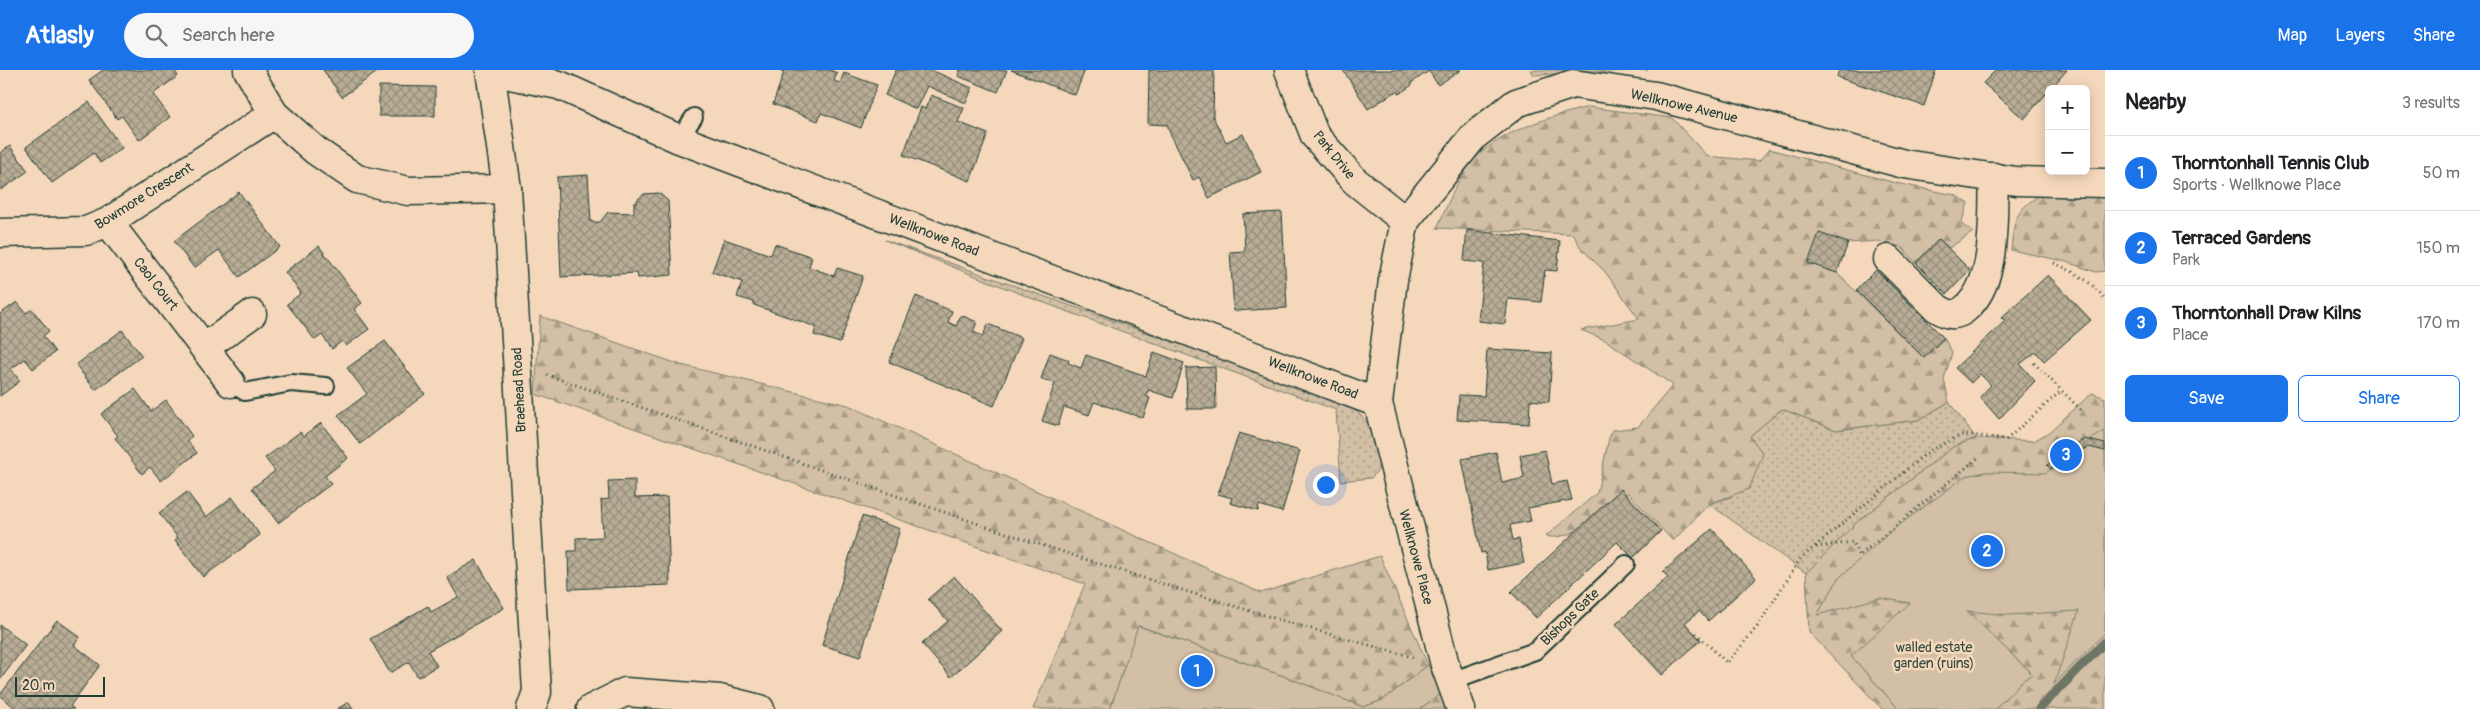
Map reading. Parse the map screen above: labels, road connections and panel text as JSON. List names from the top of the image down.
{
  "streets": {
    "street": [
      "Wellknowe Avenue",
      "Park Drive",
      "Bowmore Crescent",
      "Wellknowe Road",
      "Caol Court",
      "Braehead Road",
      "Wellknowe Place"
    ],
    "lane": ["Bishops Gate"]
  },
  "crossings": [
    ["Wellknowe Avenue", "Park Drive"],
    ["Wellknowe Avenue", "Wellknowe Road"],
    ["Wellknowe Avenue", "Wellknowe Place"],
    ["Bowmore Crescent", "Caol Court"],
    ["Wellknowe Road", "Braehead Road"],
    ["Wellknowe Road", "Wellknowe Place"],
    ["Wellknowe Place", "Bishops Gate"]
  ],
  "parks": ["walled estate garden (ruins)"],
  "scale_bar": "20 m",
  "page": {
    "header": "Atlasly",
    "search": "Search here",
    "nav": ["Map", "Layers", "Share"],
    "heading": ["Nearby", "3 results"],
    "map_buttons": ["+", "−"],
    "list": [
      {
        "mark": "1",
        "name": "Thorntonhall Tennis Club",
        "note": "Sports · Wellknowe Place",
        "value": "50 m"
      },
      {
        "mark": "2",
        "name": "Terraced Gardens",
        "note": "Park",
        "value": "150 m"
      },
      {
        "mark": "3",
        "name": "Thorntonhall Draw Kilns",
        "note": "Place",
        "value": "170 m"
      }
    ],
    "buttons": ["Save", "Share"],
    "pins": ["3", "2", "1"],
    "scale": "20 m"
  }
}
